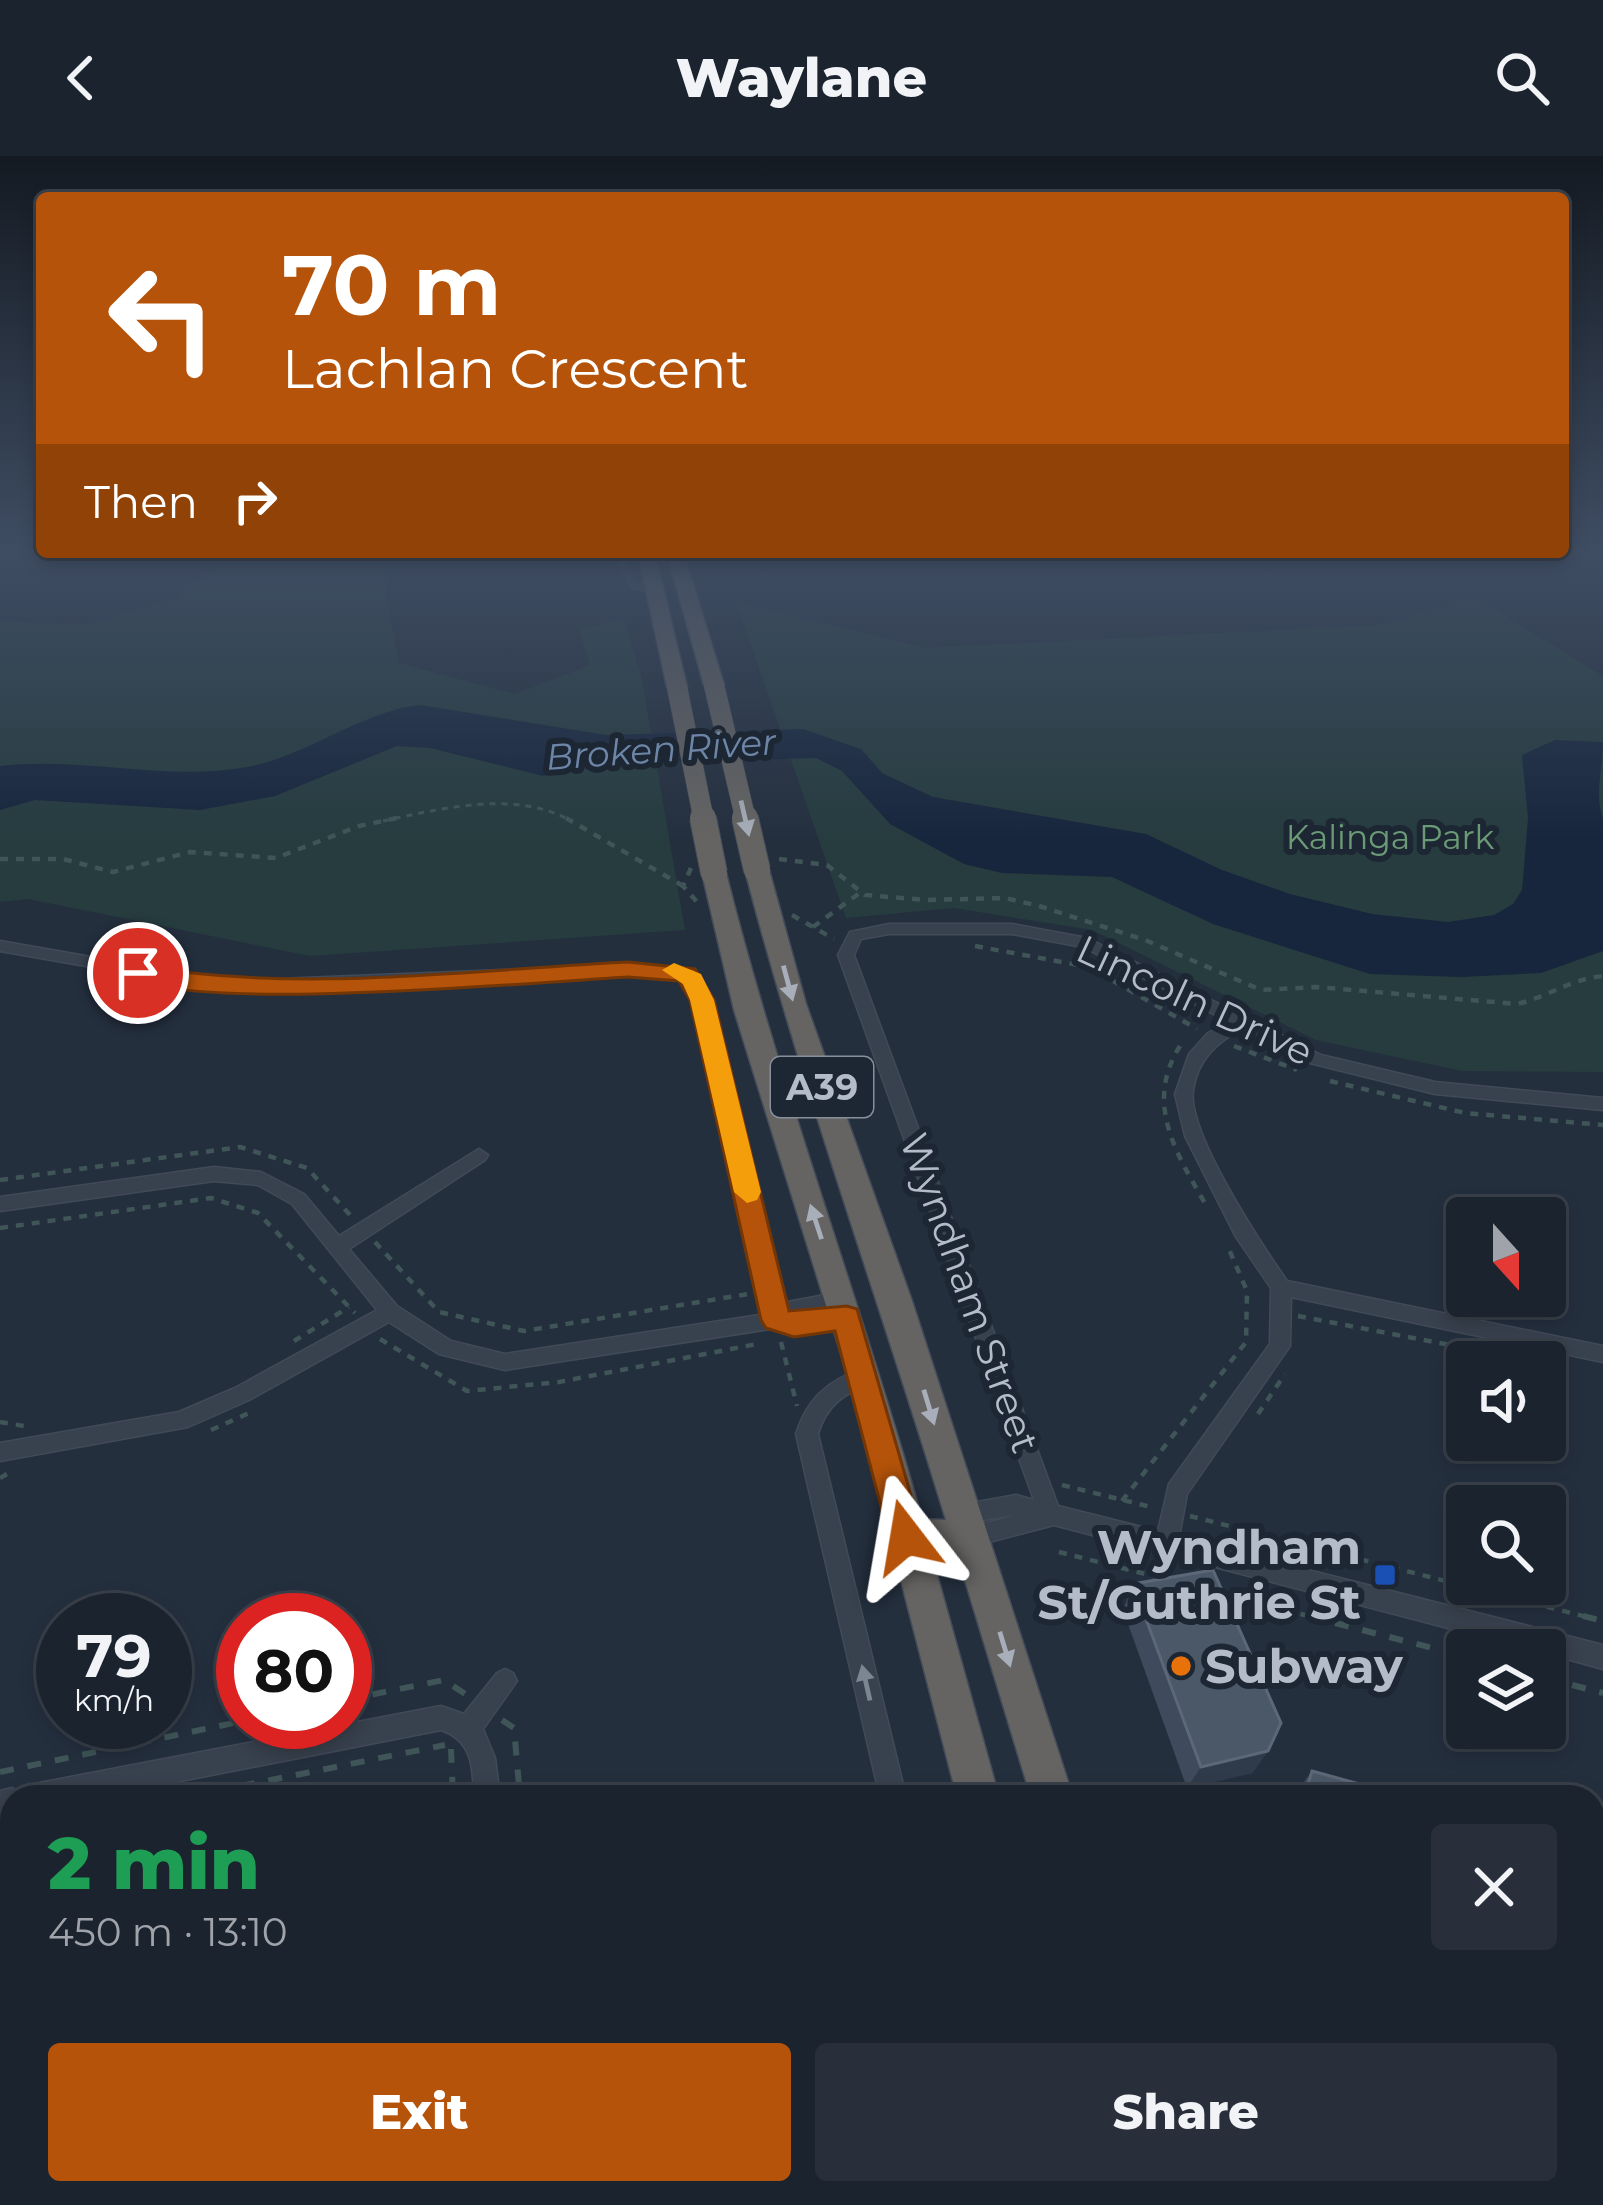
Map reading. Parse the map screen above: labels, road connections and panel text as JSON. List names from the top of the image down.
{
  "streets": {
    "highway": ["A39", "Wyndham Street"],
    "street": ["Lincoln Drive"]
  },
  "crossings": [
    ["Lincoln Drive", "Wyndham Street"]
  ],
  "water": ["Broken River"],
  "parks": ["Kalinga Park"],
  "places": {
    "transit": ["Wyndham St/Guthrie St"],
    "other": ["Subway"]
  },
  "north": "bottom",
  "page": {
    "header": "Waylane",
    "turn": ["70 m", "Lachlan Crescent"],
    "then": "Then",
    "speed": "79 km/h",
    "limit": "80",
    "heading": ["2 min", "450 m · 13:10"],
    "buttons": ["Exit", "Share"]
  }
}
